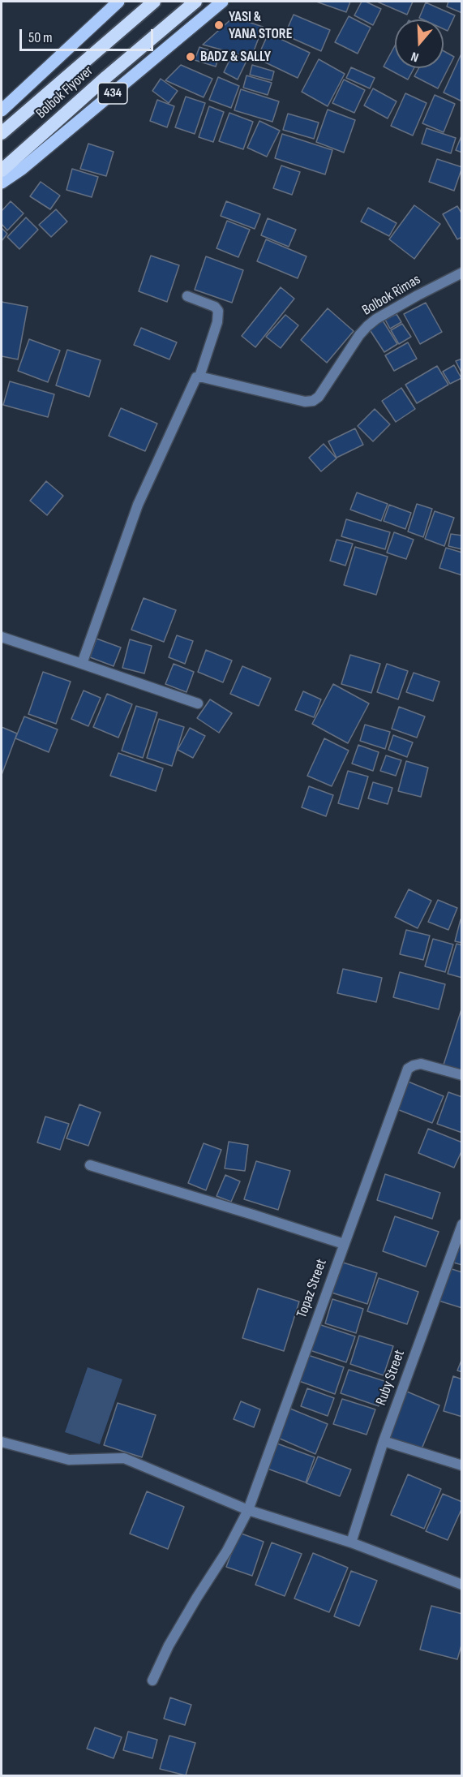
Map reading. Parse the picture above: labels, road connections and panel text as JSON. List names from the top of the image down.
{
  "streets": {
    "highway": ["Bolbok Flyover", "434"],
    "street": ["Bolbok Rimas", "Topaz Street", "Ruby Street"]
  },
  "places": ["YASI & YANA STORE", "BADZ & SALLY"],
  "scale_bar": "50 m",
  "north": "bottom"
}
